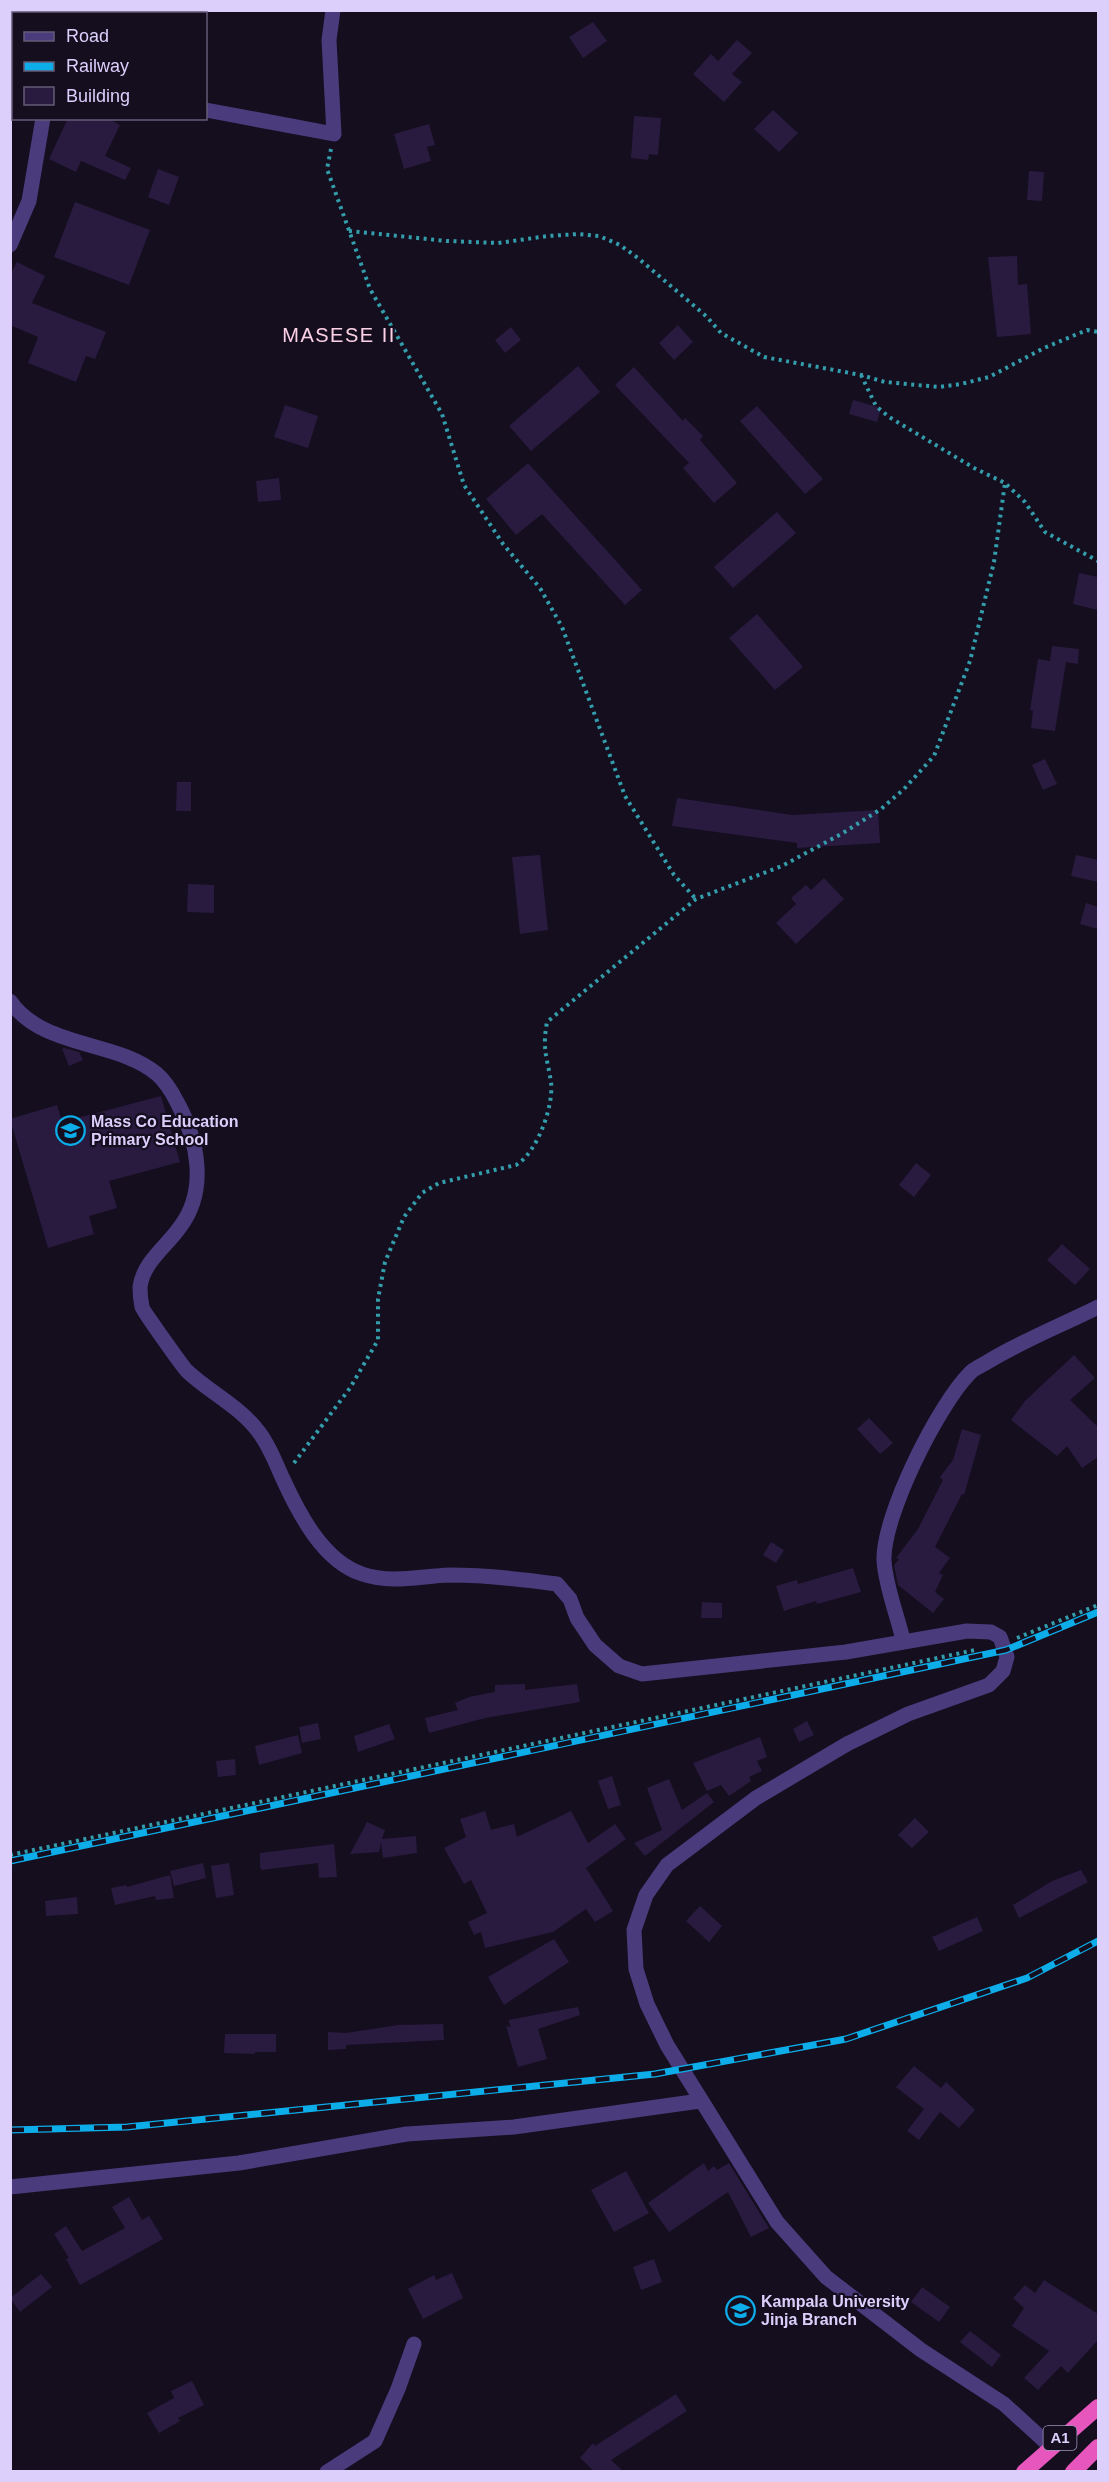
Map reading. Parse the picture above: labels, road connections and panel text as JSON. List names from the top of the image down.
{
  "streets": {
    "highway": ["A1"]
  },
  "districts": ["MASESE II"],
  "places": {
    "school or university": ["Mass Co Education Primary School", "Kampala University Jinja Branch"]
  },
  "legend": ["Road", "Railway", "Building"]
}
